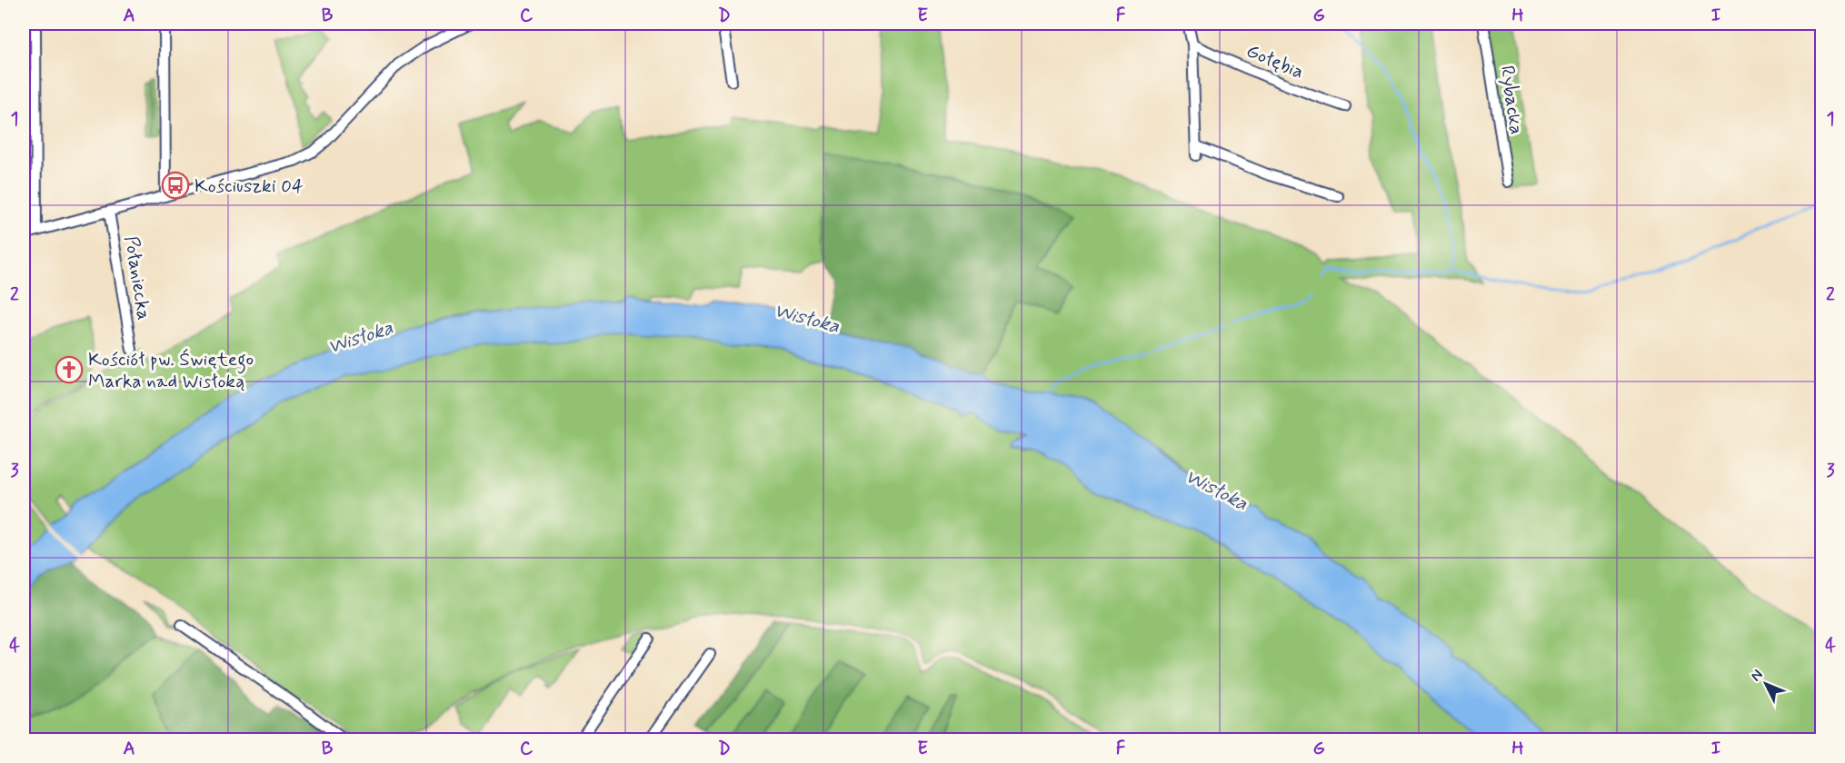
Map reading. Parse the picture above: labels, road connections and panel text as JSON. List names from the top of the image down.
{
  "streets": {
    "street": ["Gołębia", "Rybacka", "Połaniecka"]
  },
  "water": ["Wisłoka"],
  "places": {
    "bus stop": ["Kościuszki 04"],
    "church": ["Kościół pw. Świętego Marka nad Wisłoką"]
  },
  "north": "top left",
  "grid": {
    "columns": [
      "A",
      "B",
      "C",
      "D",
      "E",
      "F",
      "G",
      "H",
      "I"
    ],
    "rows": [
      "1",
      "2",
      "3",
      "4"
    ]
  }
}
